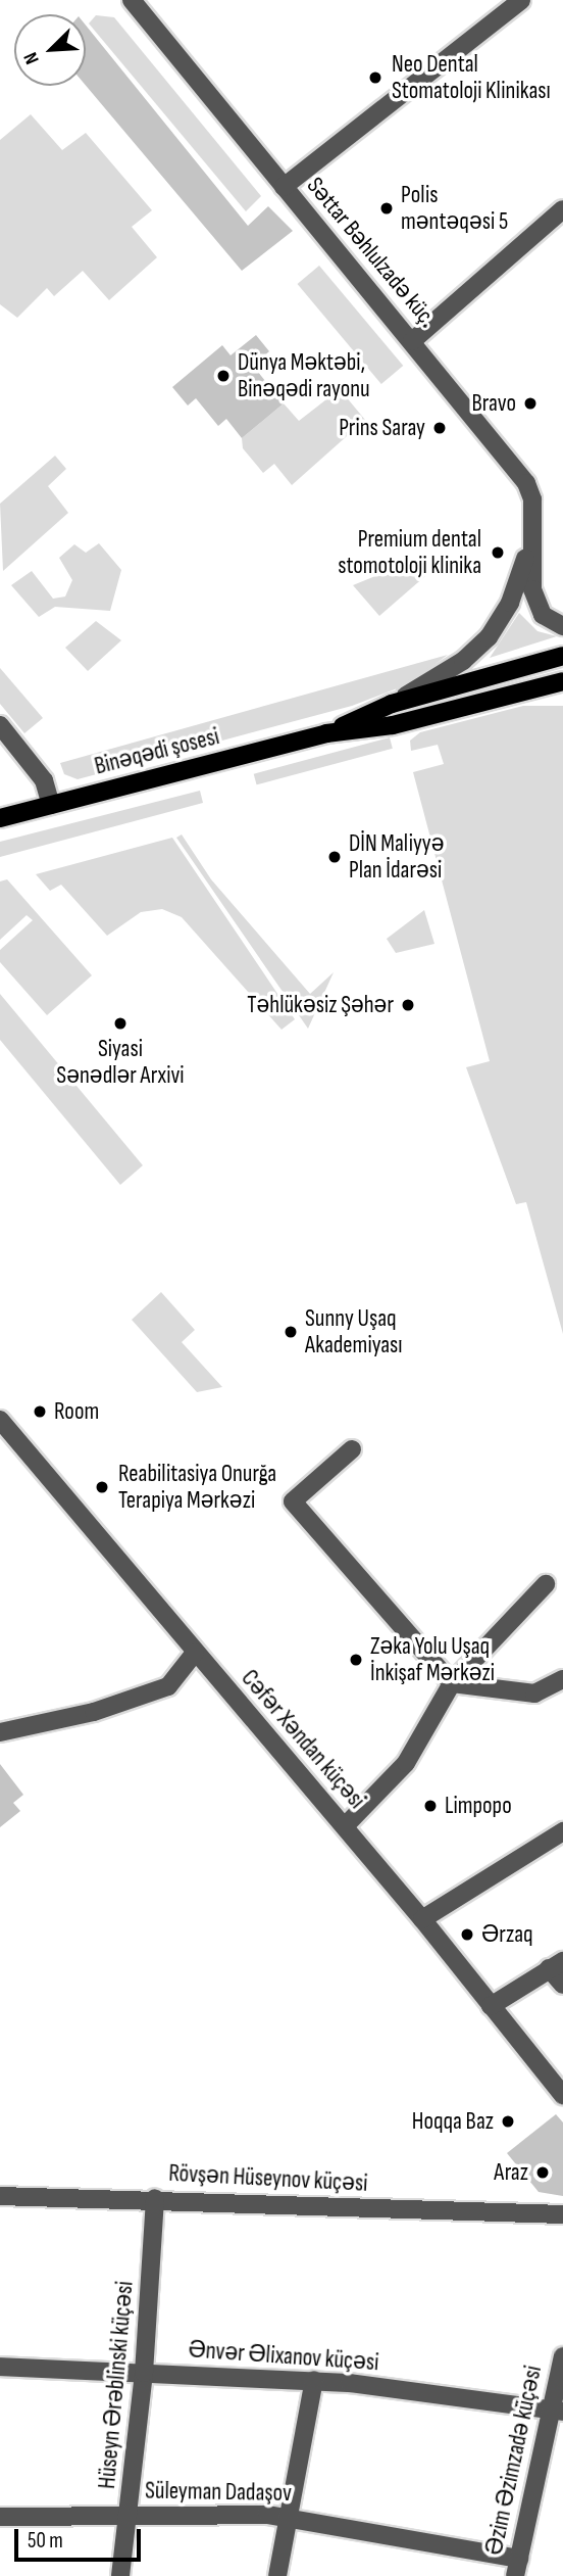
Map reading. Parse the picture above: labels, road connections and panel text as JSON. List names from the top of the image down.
{
  "streets": {
    "main road": ["Binəqədi şosesi"],
    "street": [
      "Səttar Bəhlulzadə küç.",
      "Cəfər Xəndan küçəsi",
      "Rövşən Hüseynov küçəsi",
      "Ənvər Əlixanov küçəsi",
      "Hüseyn Ərəblinski küçəsi",
      "Əzim Əzimzadə küçəsi",
      "Süleyman Dadaşov"
    ]
  },
  "crossings": [
    ["Rövşən Hüseynov küçəsi", "Hüseyn Ərəblinski küçəsi"],
    ["Ənvər Əlixanov küçəsi", "Hüseyn Ərəblinski küçəsi"],
    ["Ənvər Əlixanov küçəsi", "Əzim Əzimzadə küçəsi"],
    ["Hüseyn Ərəblinski küçəsi", "Süleyman Dadaşov"],
    ["Əzim Əzimzadə küçəsi", "Süleyman Dadaşov"]
  ],
  "places": [
    "Neo Dental Stomatoloji Klinikası",
    "Polis məntəqəsi 5",
    "Dünya Məktəbi, Binəqədi rayonu",
    "Bravo",
    "Prins Saray",
    "Premium dental stomotoloji klinika",
    "DİN Maliyyə Plan İdarəsi",
    "Təhlükəsiz Şəhər",
    "Siyasi Sənədlər Arxivi",
    "Sunny Uşaq Akademiyası",
    "Room",
    "Reabilitasiya Onurğa Terapiya Mərkəzi",
    "Zəka Yolu Uşaq İnkişaf Mərkəzi",
    "Limpopo",
    "Ərzaq",
    "Hoqqa Baz",
    "Araz"
  ],
  "scale_bar": "50 m",
  "north": "bottom left"
}
